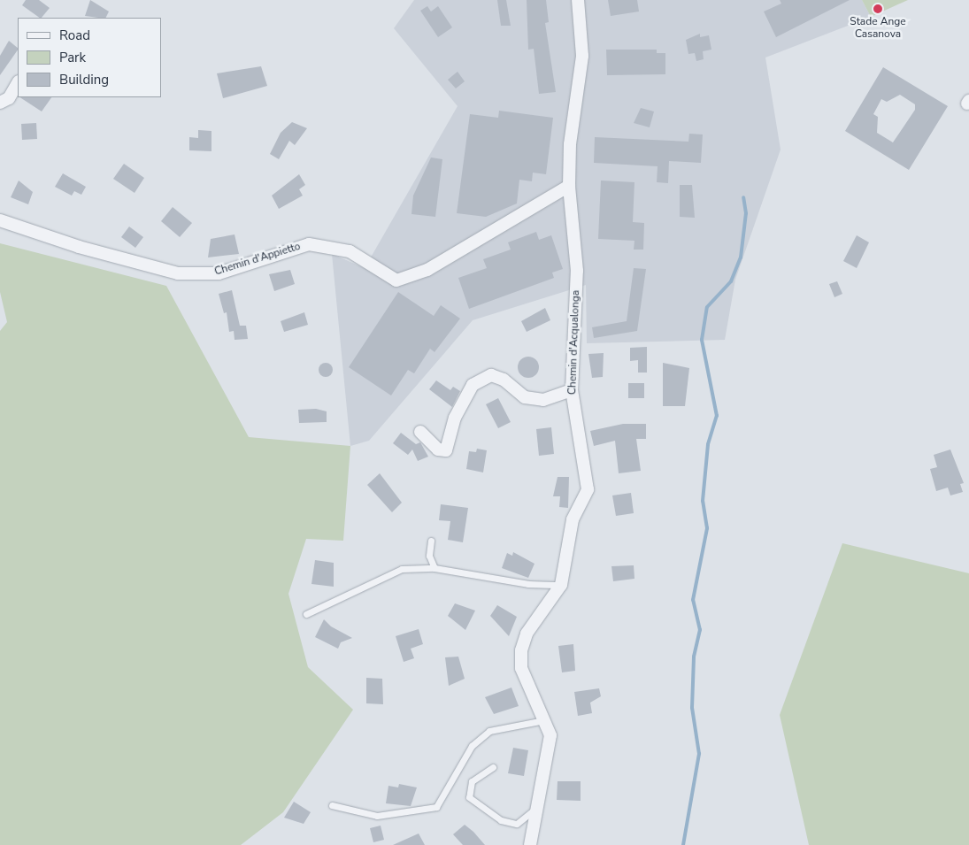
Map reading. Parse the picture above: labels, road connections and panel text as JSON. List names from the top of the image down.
{
  "streets": {
    "street": ["Chemin d'Appietto", "Chemin d'Acqualonga"]
  },
  "crossings": [
    ["Chemin d'Appietto", "Chemin d'Acqualonga"]
  ],
  "places": ["Stade Ange Casanova"],
  "legend": ["Road", "Park", "Building"]
}
